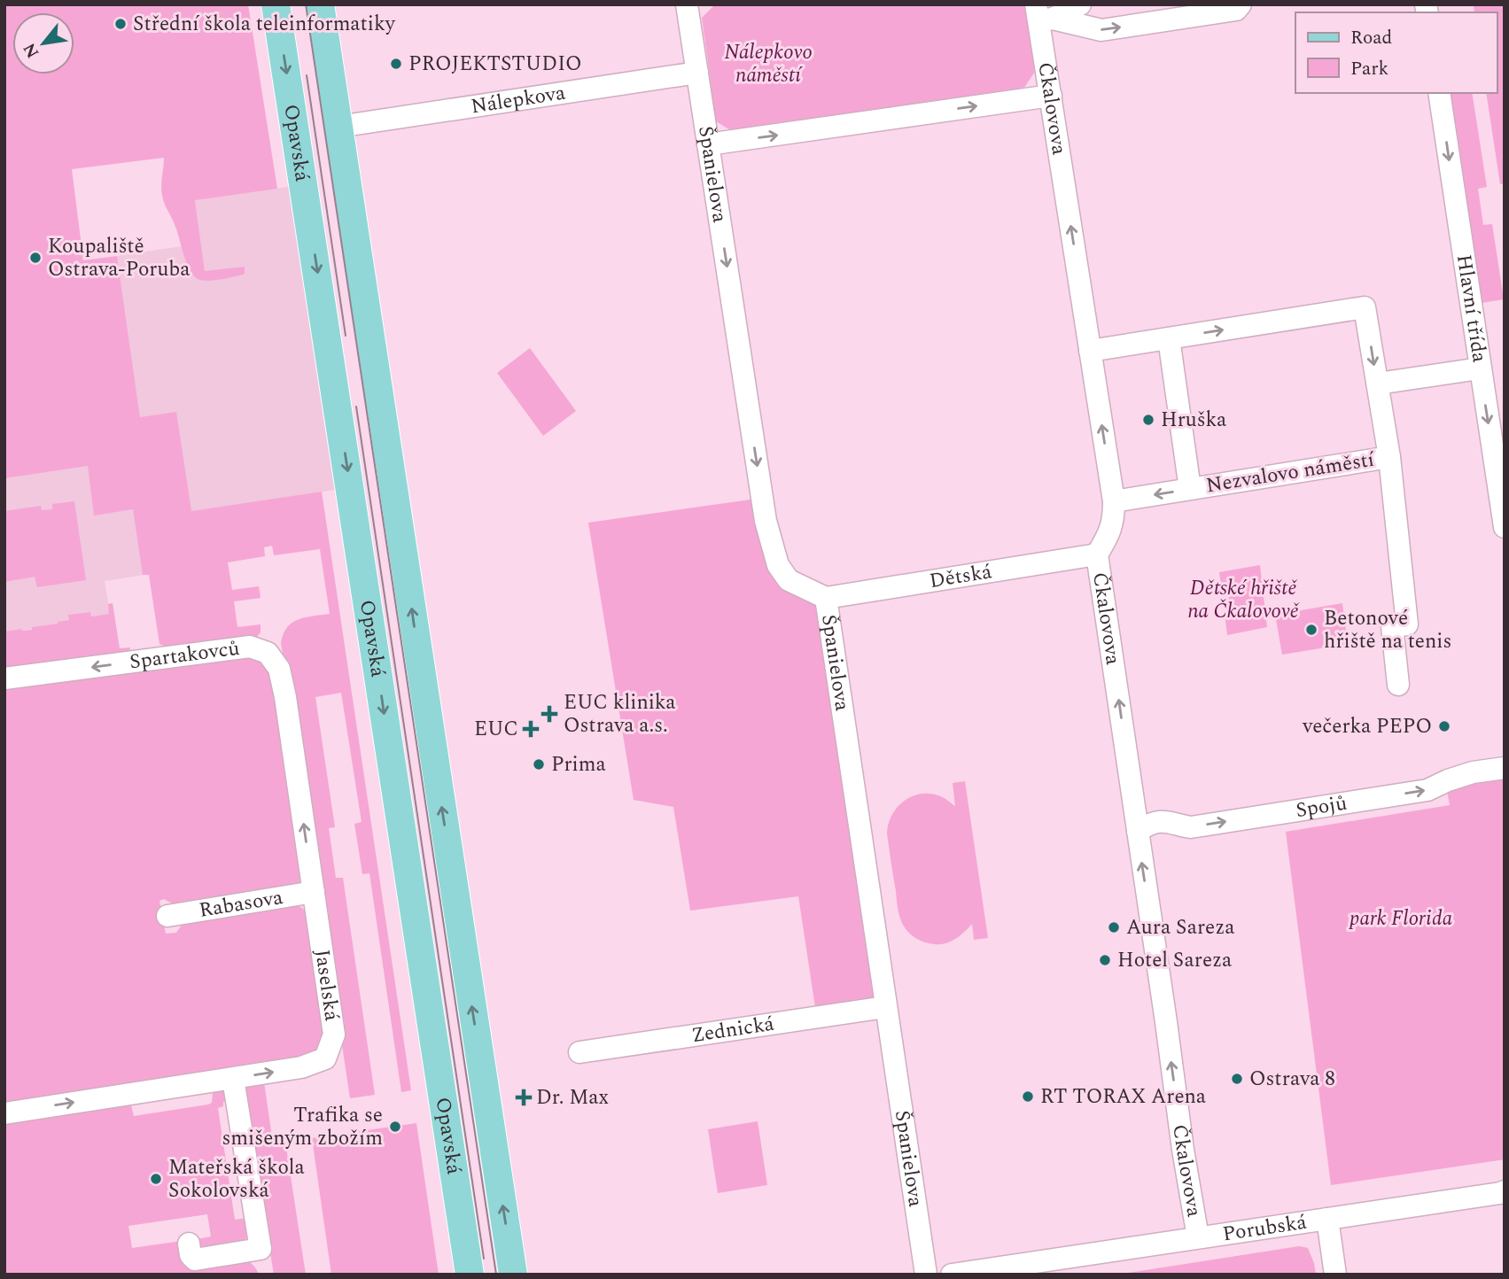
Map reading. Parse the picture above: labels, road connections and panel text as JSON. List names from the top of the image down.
{
  "streets": {
    "main road": ["Opavská"],
    "street": [
      "Nálepkova",
      "Čkalovova",
      "Španielova",
      "Hlavní třída",
      "Nezvalovo náměstí",
      "Dětská",
      "Spartakovců",
      "Spojů",
      "Rabasova",
      "Jaselská",
      "Zednická",
      "Porubská"
    ]
  },
  "crossings": [
    ["Nálepkova", "Španielova"],
    ["Čkalovova", "Nezvalovo náměstí"],
    ["Čkalovova", "Dětská"],
    ["Čkalovova", "Spojů"],
    ["Čkalovova", "Porubská"],
    ["Španielova", "Dětská"],
    ["Španielova", "Zednická"],
    ["Spartakovců", "Rabasova"],
    ["Spartakovců", "Jaselská"],
    ["Rabasova", "Jaselská"]
  ],
  "one_way": [
    "Čkalovova",
    "Španielova",
    "Hlavní třída",
    "Spojů"
  ],
  "parks": ["Nálepkovo náměstí", "Dětské hřiště na Čkalovově", "park Florida"],
  "places": {
    "other": [
      "Střední škola teleinformatiky",
      "PROJEKTSTUDIO",
      "Koupaliště Ostrava-Poruba",
      "Hruška",
      "Betonové hřiště na tenis",
      "večerka PEPO",
      "Prima",
      "Aura Sareza",
      "Hotel Sareza",
      "Ostrava 8",
      "RT TORAX Arena",
      "Trafika se smišeným zbožím",
      "Mateřská škola Sokolovská"
    ],
    "health": ["EUC klinika Ostrava a.s.", "EUC", "Dr. Max"]
  },
  "legend": ["Road", "Park"],
  "north": "bottom left"
}
